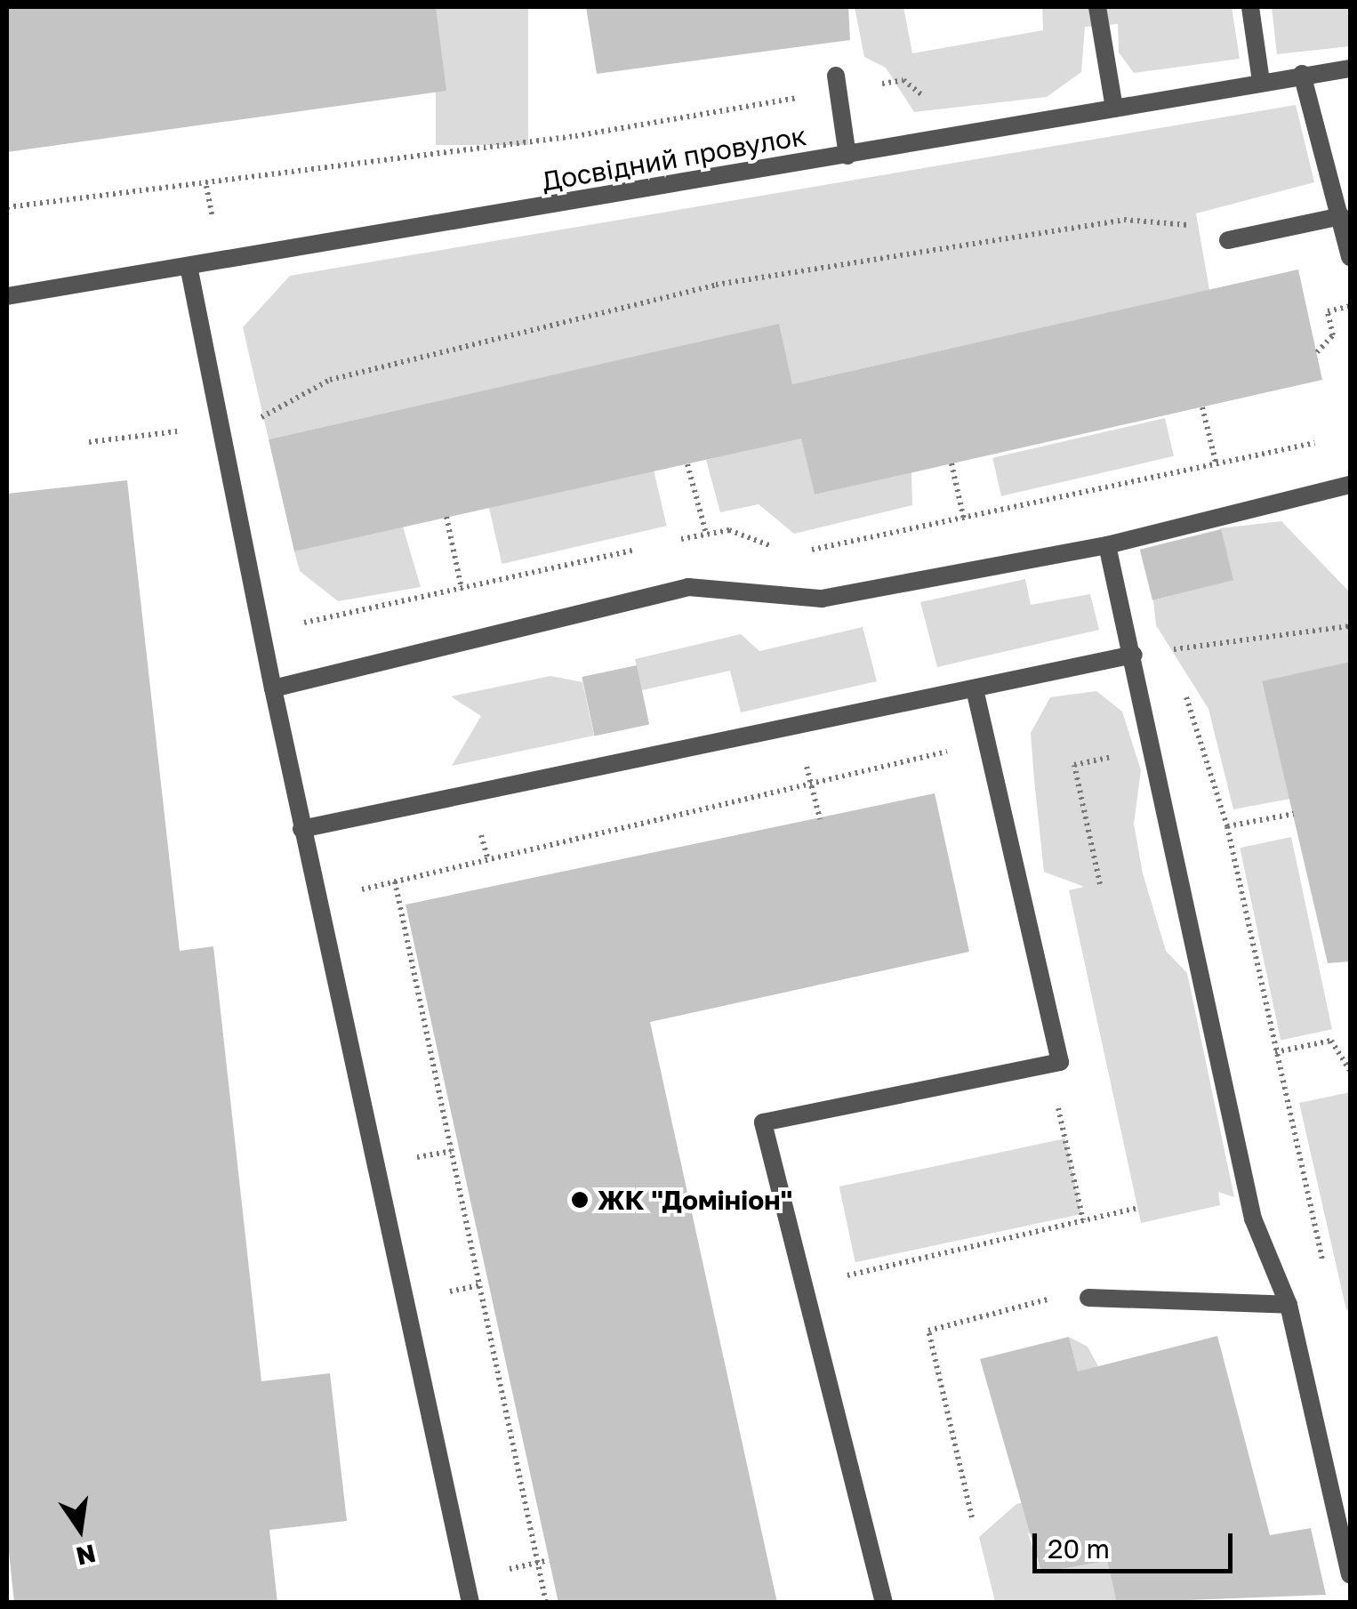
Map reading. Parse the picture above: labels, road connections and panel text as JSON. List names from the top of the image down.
{
  "streets": {
    "street": ["Досвідний провулок"]
  },
  "places": ["ЖК \"Домініон\""],
  "scale_bar": "20 m",
  "north": "bottom"
}
